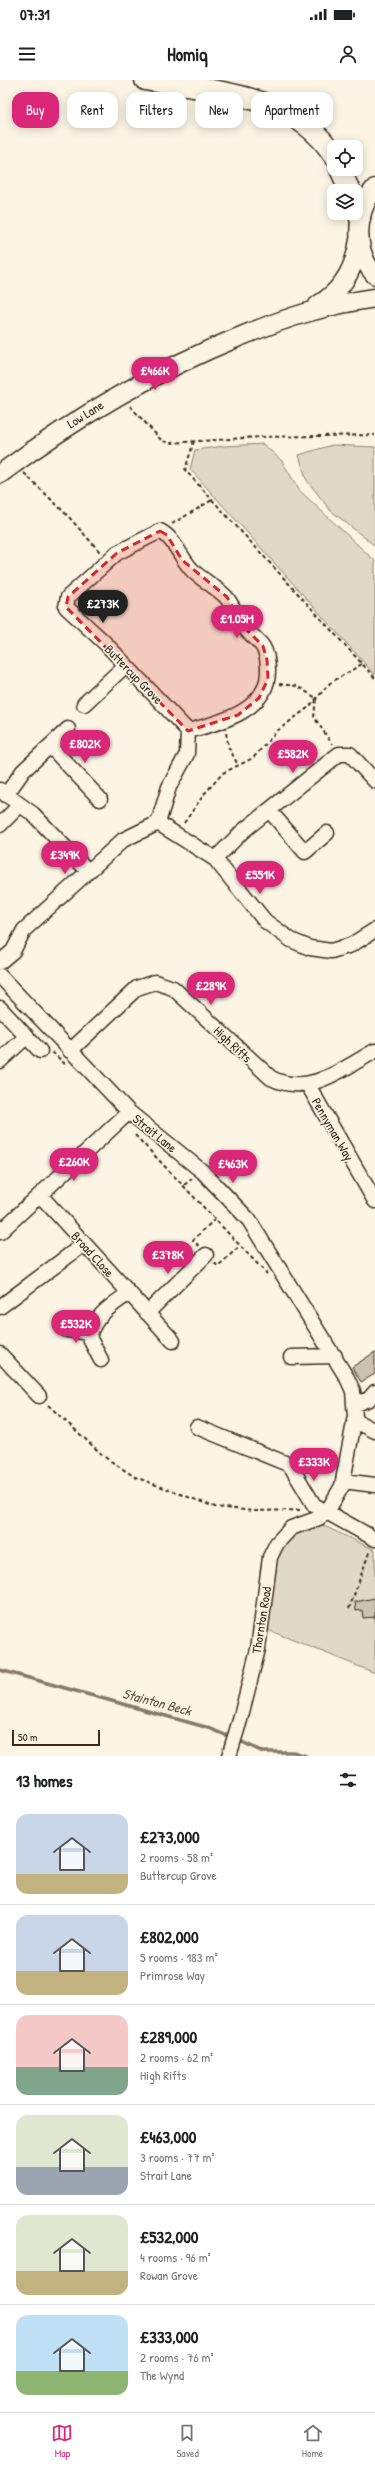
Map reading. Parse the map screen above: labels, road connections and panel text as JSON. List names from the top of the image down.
{
  "streets": {
    "main road": ["Low Lane"],
    "street": [
      "Buttercup Grove",
      "High Rifts",
      "Pennyman Way",
      "Strait Lane",
      "Broad Close",
      "Thornton Road"
    ]
  },
  "crossings": [
    ["High Rifts", "Pennyman Way"],
    ["High Rifts", "Strait Lane"],
    ["Strait Lane", "Thornton Road"]
  ],
  "water": ["Stainton Beck"],
  "scale_bar": "50 m",
  "page": {
    "status": "07:31",
    "header": "Homiq",
    "chip": [
      "Buy",
      "Rent",
      "Filters",
      "New",
      "Apartment"
    ],
    "price": [
      "£466K",
      "£273K",
      "£1.05M",
      "£802K",
      "£582K",
      "£349K",
      "£551K",
      "£289K",
      "£260K",
      "£463K",
      "£378K",
      "£532K",
      "£333K"
    ],
    "scale": "50 m",
    "heading": "13 homes",
    "list": [
      {
        "name": "£273,000",
        "note": "2 rooms · 58 m² · Buttercup Grove"
      },
      {
        "name": "£802,000",
        "note": "5 rooms · 183 m² · Primrose Way"
      },
      {
        "name": "£289,000",
        "note": "2 rooms · 62 m² · High Rifts"
      },
      {
        "name": "£463,000",
        "note": "3 rooms · 77 m² · Strait Lane"
      },
      {
        "name": "£532,000",
        "note": "4 rooms · 96 m² · Rowan Grove"
      },
      {
        "name": "£333,000",
        "note": "2 rooms · 76 m² · The Wynd"
      }
    ],
    "tabs": ["Map", "Saved", "Home"]
  }
}
